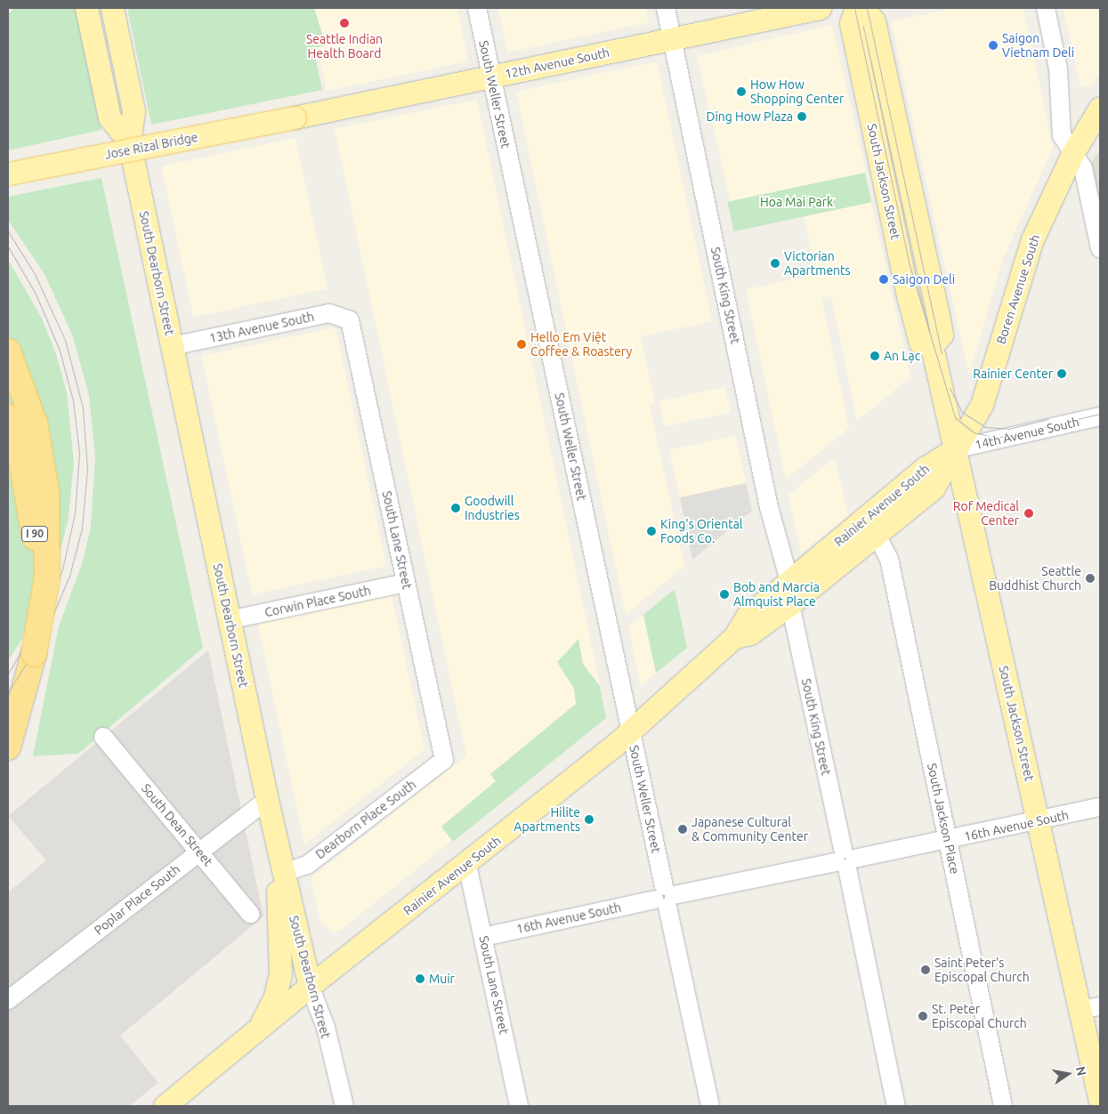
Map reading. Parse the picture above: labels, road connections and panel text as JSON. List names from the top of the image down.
{
  "streets": {
    "highway": ["I 90"],
    "main road": [
      "12th Avenue South",
      "Jose Rizal Bridge",
      "South Jackson Street",
      "South Dearborn Street",
      "Boren Avenue South",
      "Rainier Avenue South"
    ],
    "street": [
      "South Weller Street",
      "South King Street",
      "13th Avenue South",
      "14th Avenue South",
      "South Lane Street",
      "Corwin Place South",
      "South Jackson Place",
      "Dearborn Place South",
      "South Dean Street",
      "16th Avenue South",
      "Poplar Place South"
    ]
  },
  "crossings": [
    ["12th Avenue South", "South Weller Street"],
    ["12th Avenue South", "Jose Rizal Bridge"],
    ["12th Avenue South", "South King Street"],
    ["South Weller Street", "Rainier Avenue South"],
    ["South Weller Street", "16th Avenue South"],
    ["South Jackson Street", "Boren Avenue South"],
    ["South Jackson Street", "14th Avenue South"],
    ["South Jackson Street", "Rainier Avenue South"],
    ["South Jackson Street", "16th Avenue South"],
    ["South Dearborn Street", "13th Avenue South"],
    ["South Dearborn Street", "Rainier Avenue South"],
    ["South Dearborn Street", "Corwin Place South"],
    ["South Dearborn Street", "Dearborn Place South"],
    ["South Dearborn Street", "Poplar Place South"],
    ["Boren Avenue South", "14th Avenue South"],
    ["Boren Avenue South", "Rainier Avenue South"],
    ["South King Street", "Rainier Avenue South"],
    ["South King Street", "16th Avenue South"],
    ["13th Avenue South", "South Lane Street"],
    ["14th Avenue South", "Rainier Avenue South"],
    ["Rainier Avenue South", "South Lane Street"],
    ["Rainier Avenue South", "South Jackson Place"],
    ["South Lane Street", "Corwin Place South"],
    ["South Lane Street", "Dearborn Place South"],
    ["South Lane Street", "16th Avenue South"],
    ["South Jackson Place", "16th Avenue South"],
    ["South Dean Street", "Poplar Place South"]
  ],
  "parks": ["Hoa Mai Park"],
  "places": [
    "Seattle Indian Health Board",
    "Saigon Vietnam Deli",
    "How How Shopping Center",
    "Ding How Plaza",
    "Victorian Apartments",
    "Saigon Deli",
    "Hello Em Việt Coffee & Roastery",
    "An Lạc",
    "Rainier Center",
    "Goodwill Industries",
    "Rof Medical Center",
    "King's Oriental Foods Co.",
    "Seattle Buddhist Church",
    "Bob and Marcia Almquist Place",
    "Hilite Apartments",
    "Japanese Cultural & Community Center",
    "Saint Peter's Episcopal Church",
    "Muir",
    "St. Peter Episcopal Church"
  ],
  "north": "right"
}
